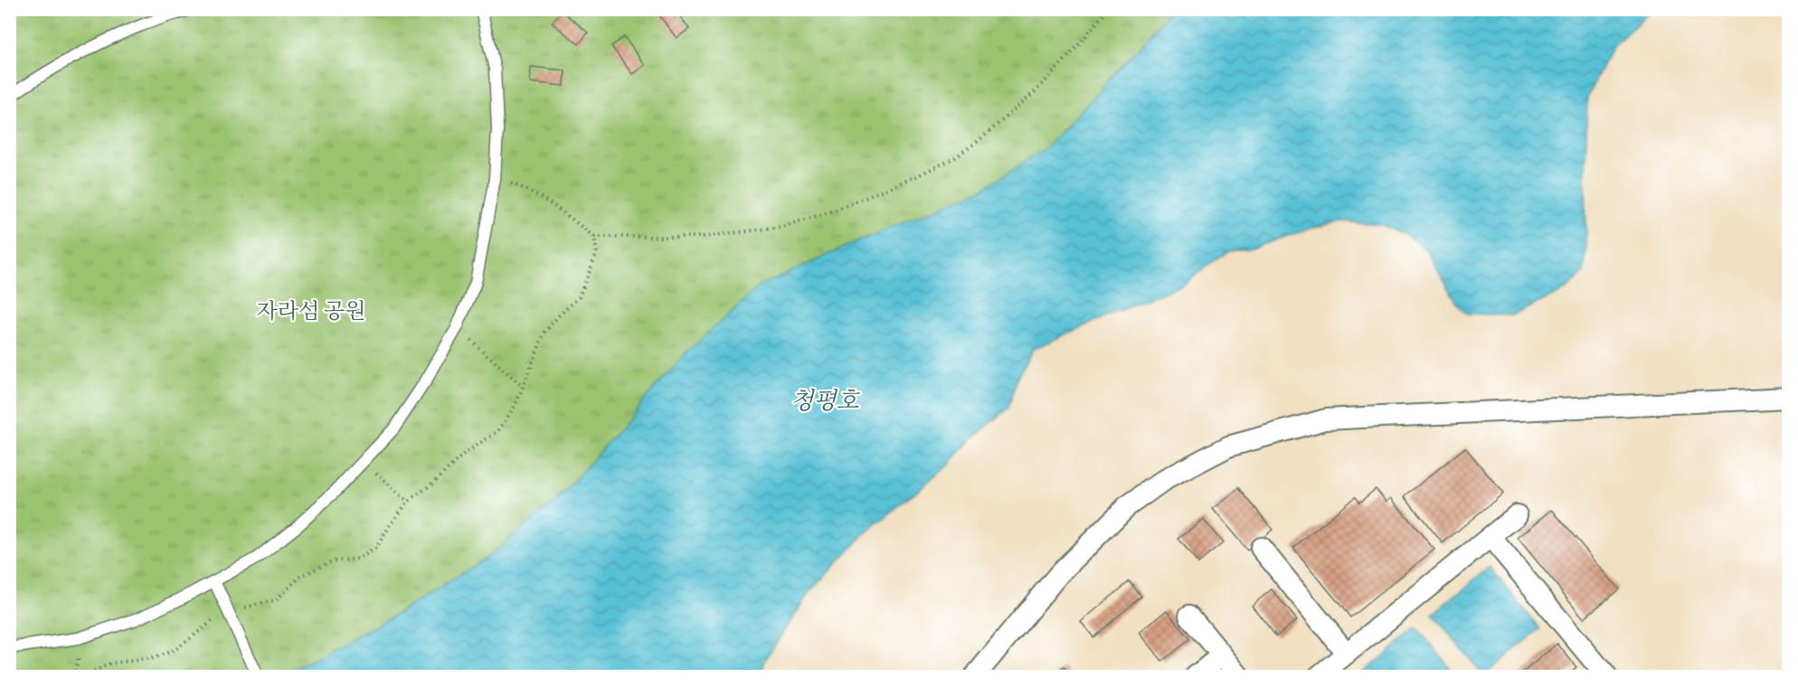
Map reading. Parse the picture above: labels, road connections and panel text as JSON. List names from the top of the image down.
{
  "water": ["청평호"],
  "parks": ["자라섬 공원"]
}
